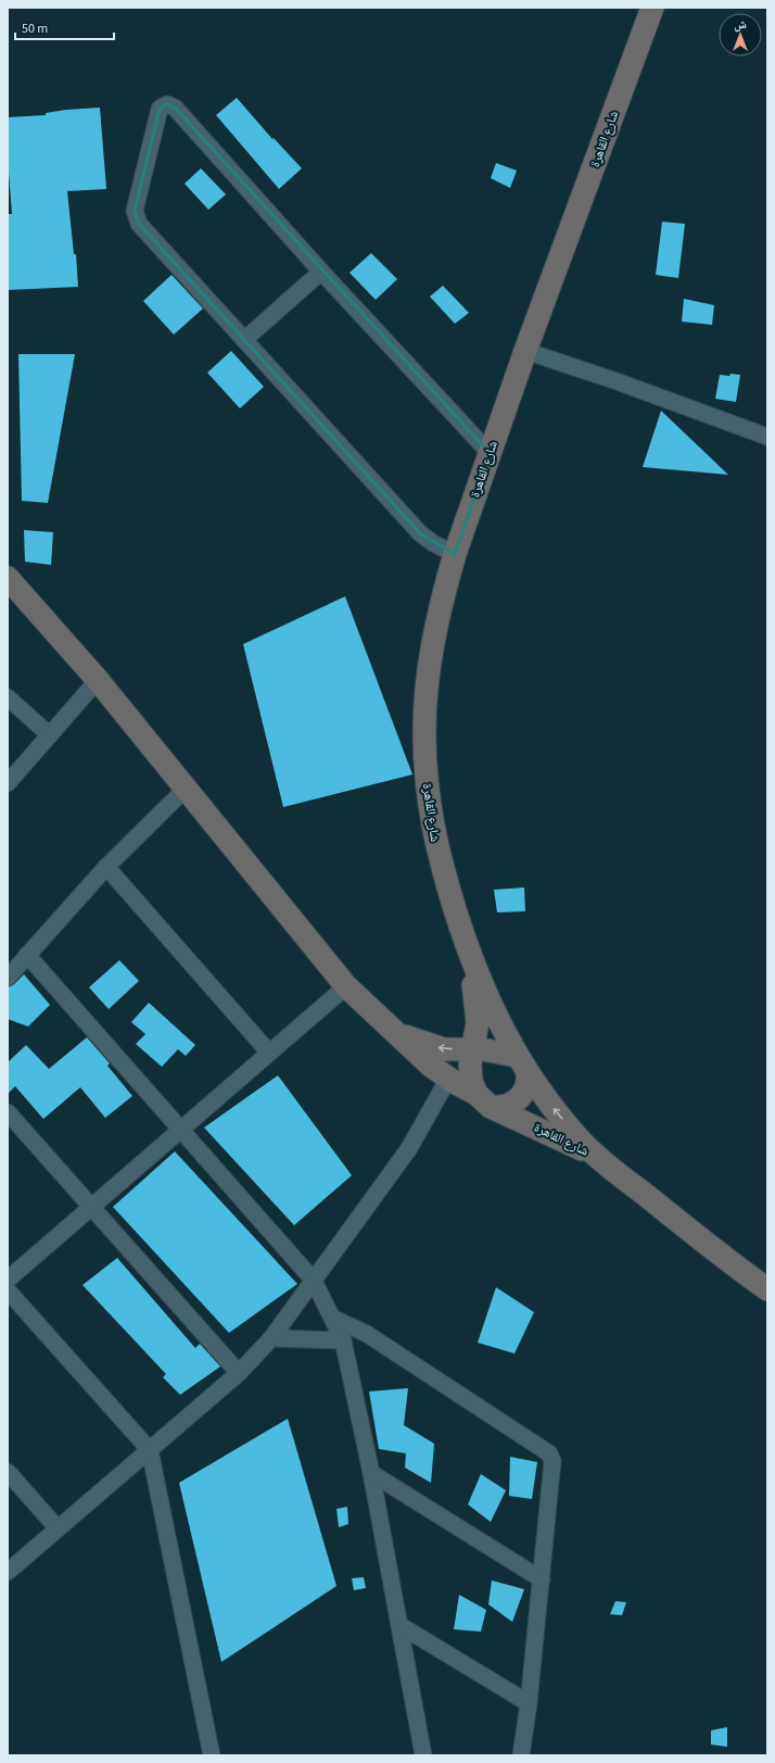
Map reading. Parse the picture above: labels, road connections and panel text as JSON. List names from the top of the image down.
{
  "streets": {
    "main road": ["شارع القاهرة"]
  },
  "scale_bar": "50 m",
  "north": "top"
}
